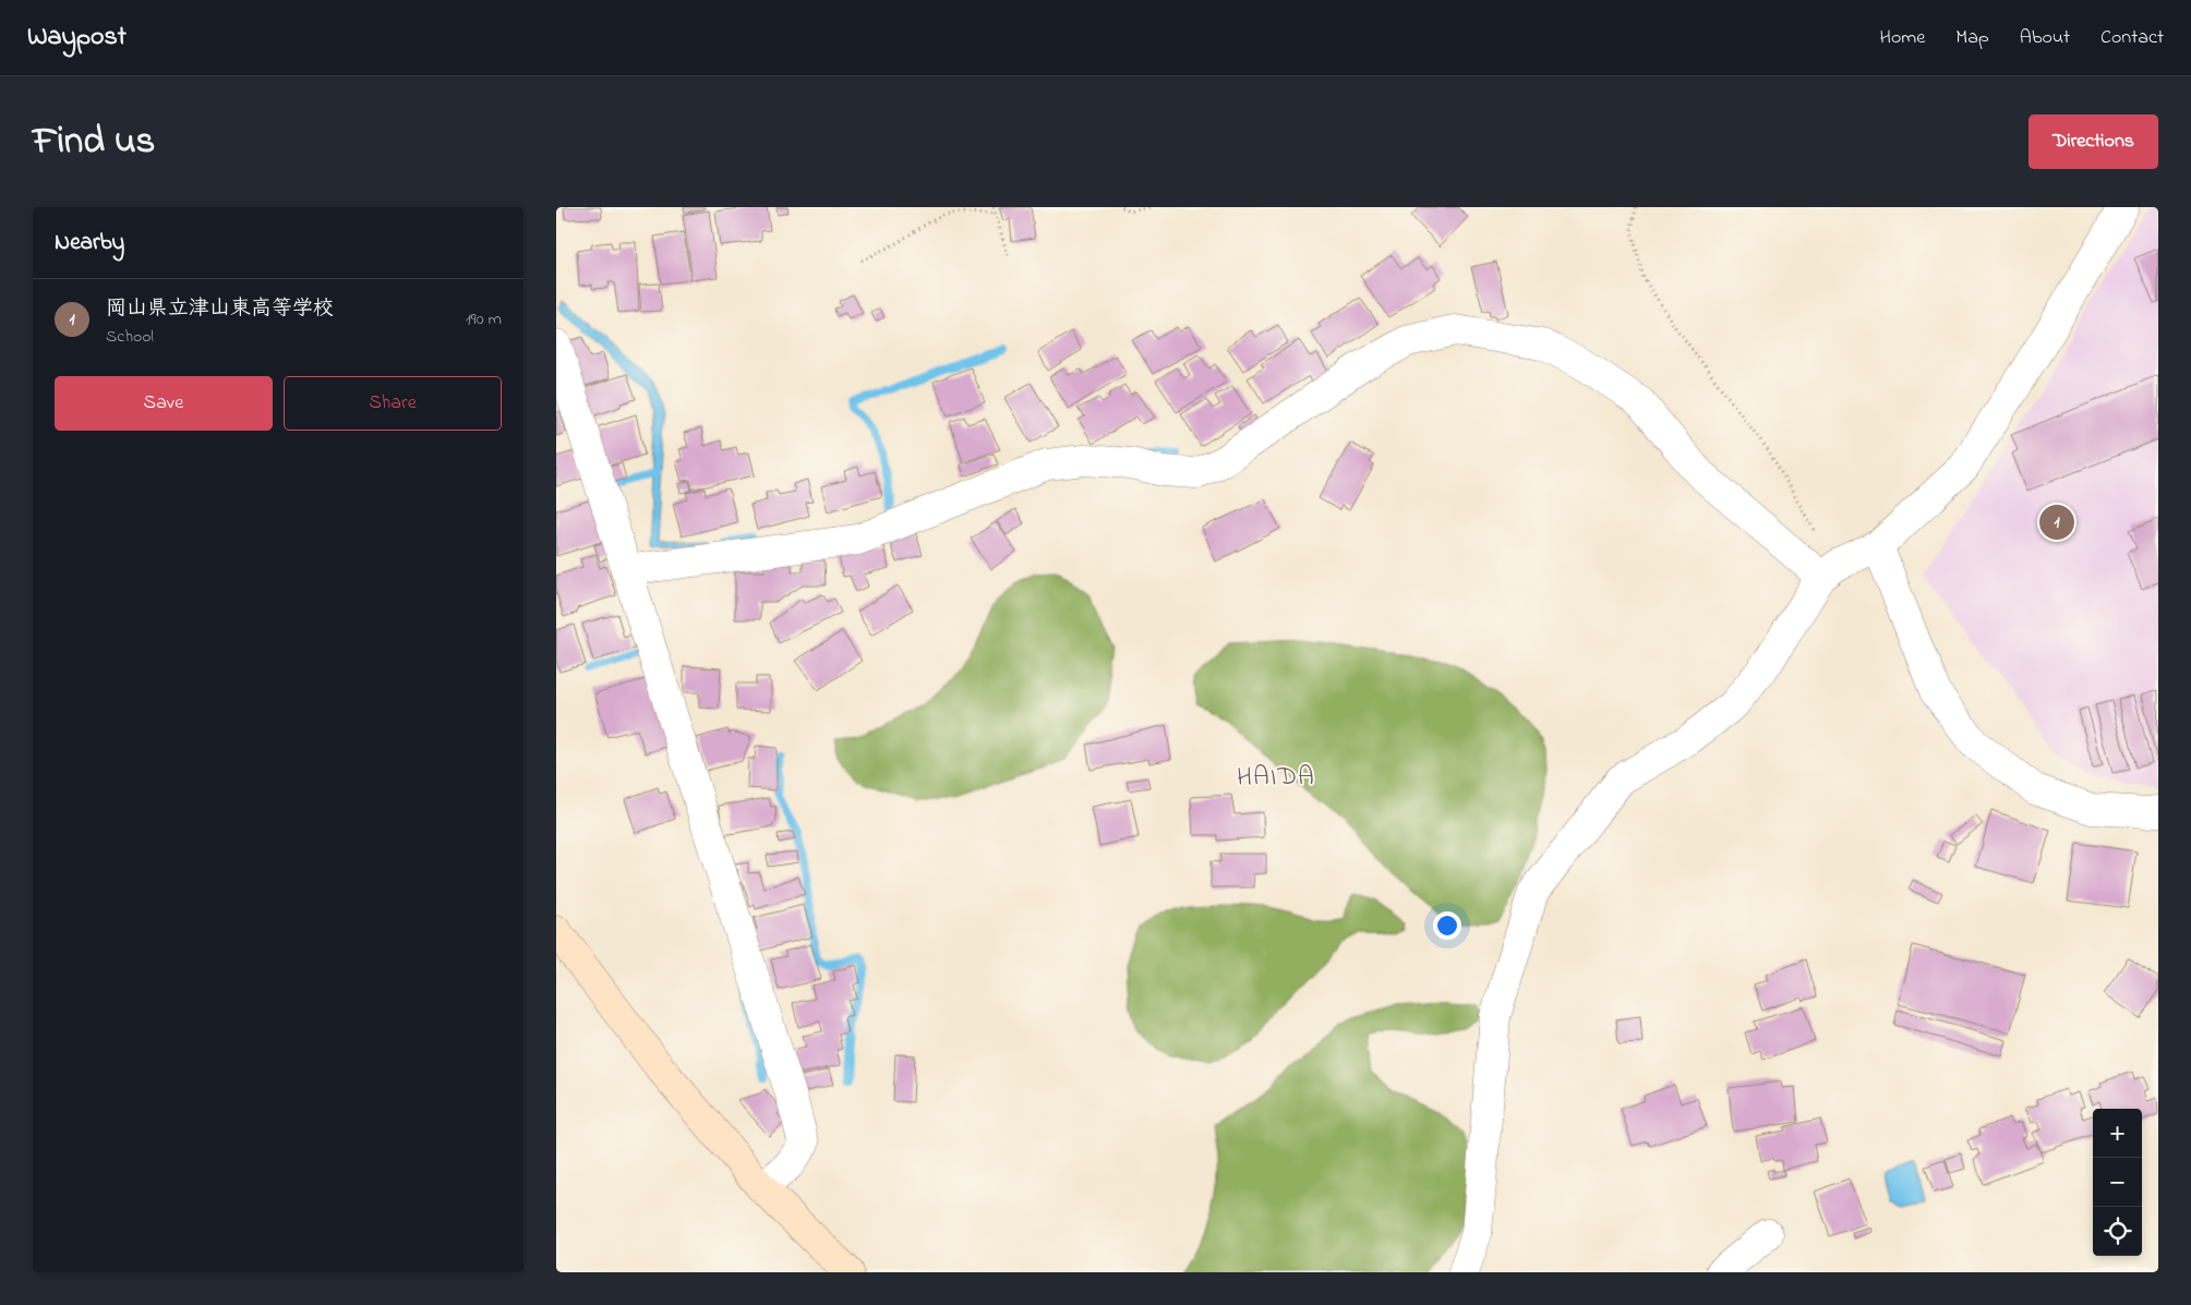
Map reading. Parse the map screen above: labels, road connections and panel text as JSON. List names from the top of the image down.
{
  "districts": ["HAIDA"],
  "page": {
    "header": "Waypost",
    "nav": [
      "Home",
      "Map",
      "About",
      "Contact"
    ],
    "title": "Find us",
    "buttons": [
      "Directions",
      ["Save", "Share"]
    ],
    "heading": "Nearby",
    "list": [
      {
        "mark": "1",
        "name": "岡山県立津山東高等学校",
        "note": "School",
        "value": "190 m"
      }
    ],
    "pins": "1",
    "map_buttons": ["+", "−"]
  }
}
